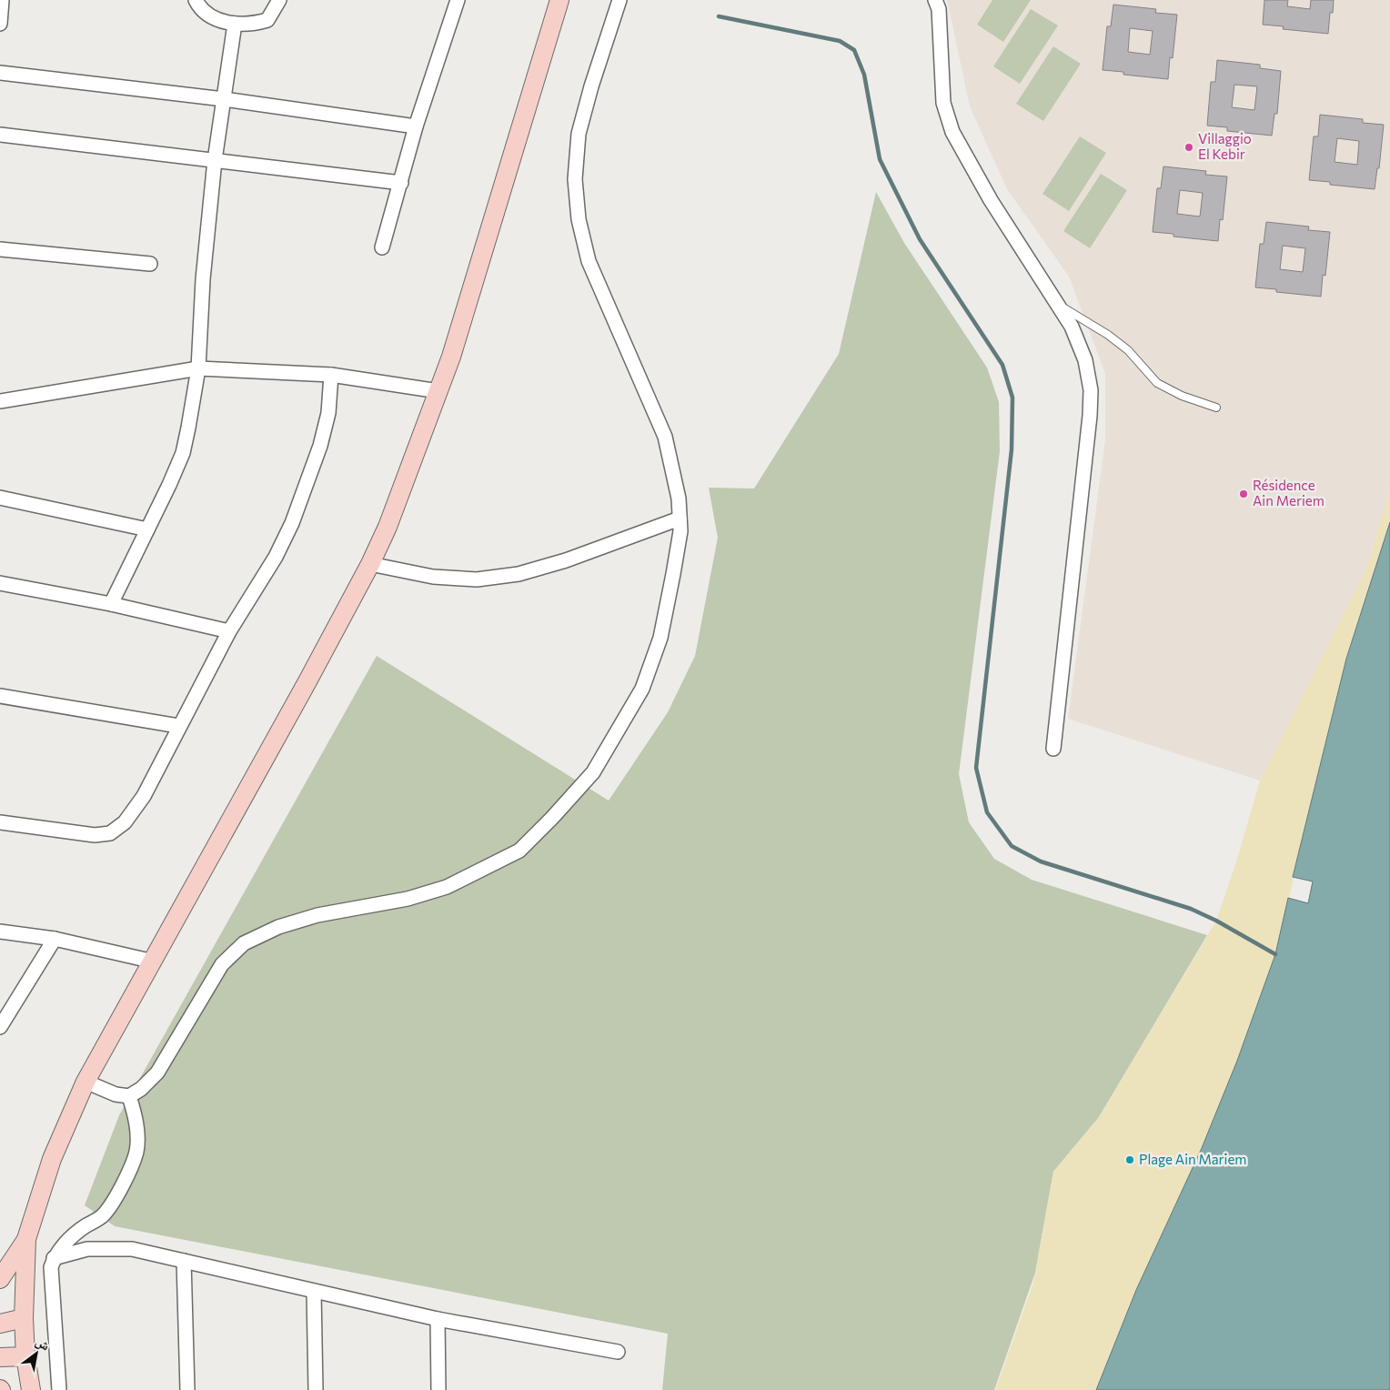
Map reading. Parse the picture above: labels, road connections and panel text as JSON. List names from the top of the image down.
{
  "places": ["Villaggio El Kebir", "Résidence Ain Meriem", "Plage Ain Mariem"],
  "north": "top right"
}
